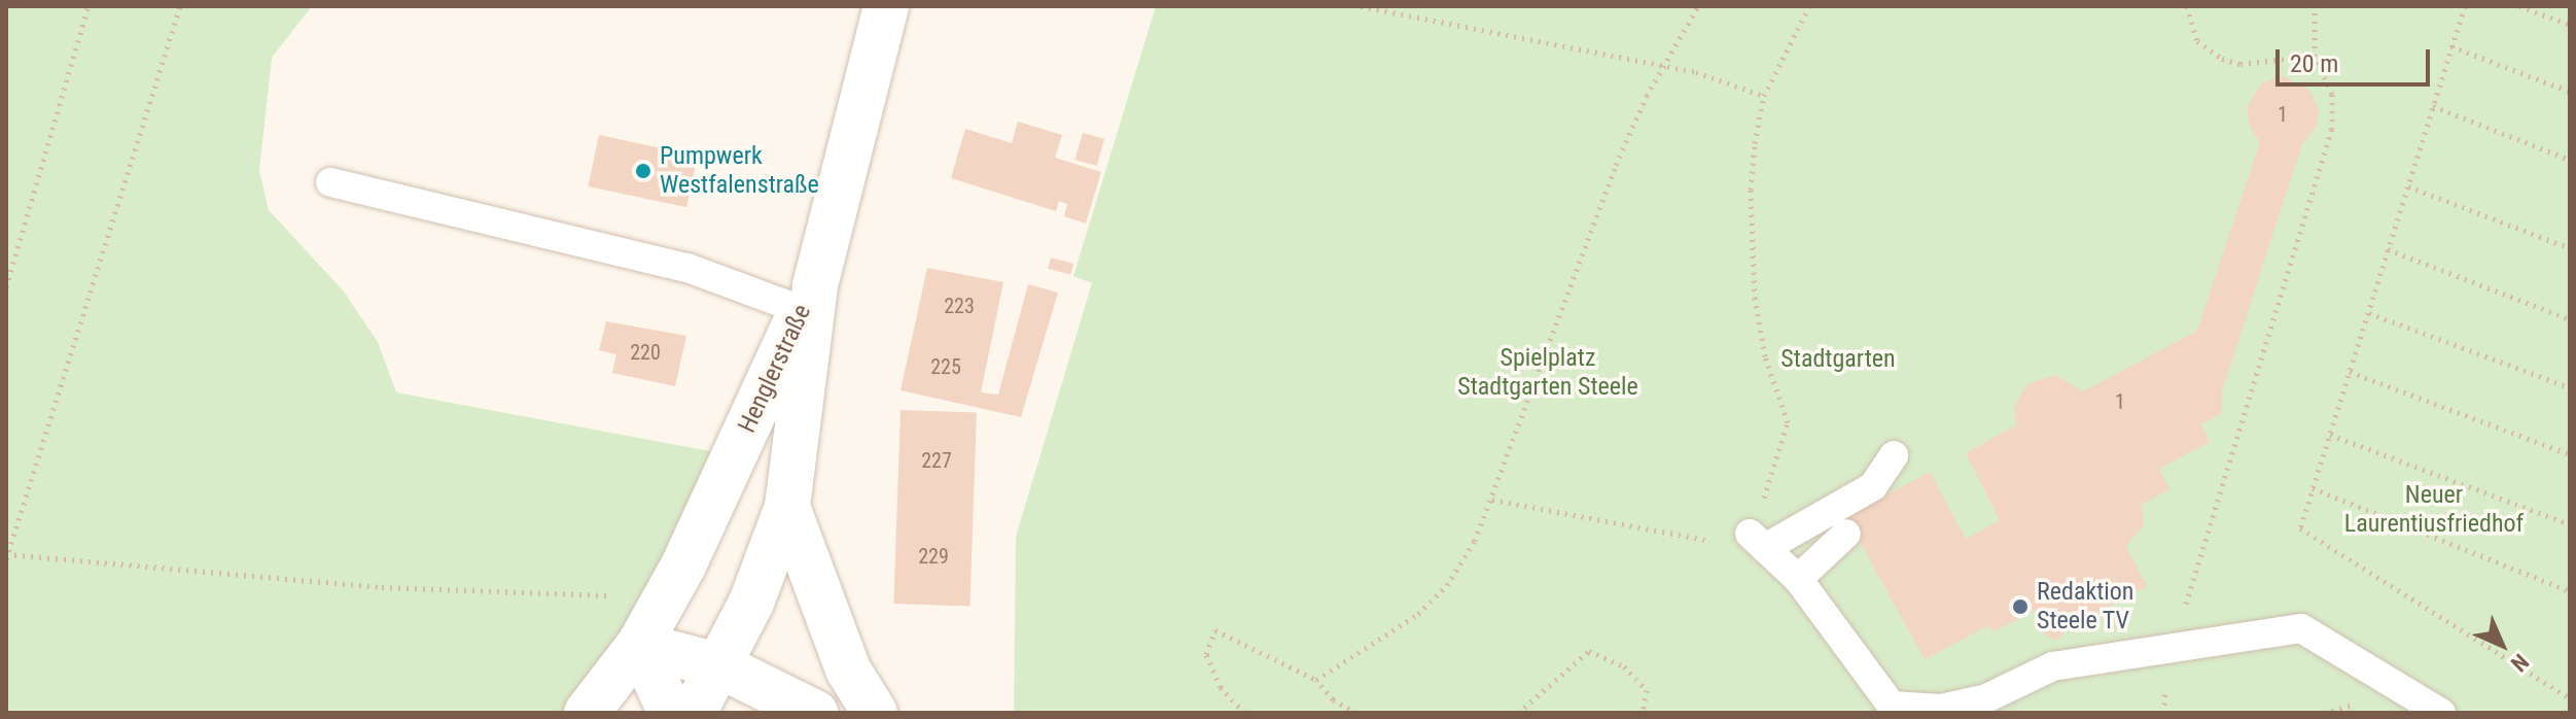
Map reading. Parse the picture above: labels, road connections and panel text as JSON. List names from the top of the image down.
{
  "streets": {
    "main road": ["Henglerstraße"]
  },
  "parks": ["Spielplatz Stadtgarten Steele", "Stadtgarten", "Neuer Laurentiusfriedhof"],
  "places": ["Pumpwerk Westfalenstraße", "Redaktion Steele TV"],
  "house_numbers": [
    "1",
    "223",
    "220",
    "225",
    "1",
    "227",
    "229"
  ],
  "scale_bar": "20 m",
  "north": "bottom right"
}
